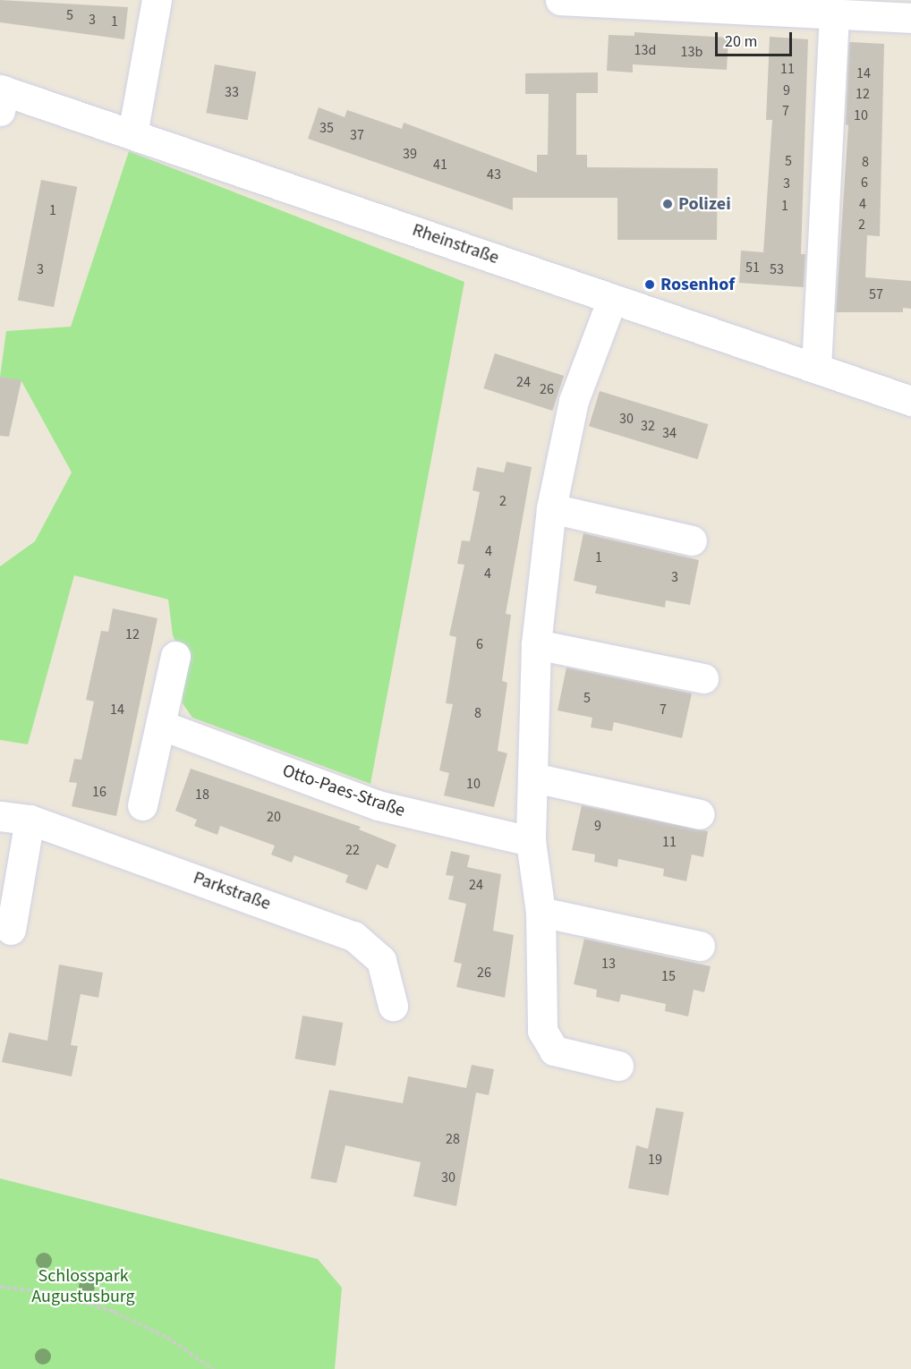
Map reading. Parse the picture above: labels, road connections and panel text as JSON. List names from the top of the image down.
{
  "streets": {
    "street": ["Rheinstraße", "Otto-Paes-Straße", "Parkstraße"]
  },
  "parks": ["Schlosspark Augustusburg"],
  "places": ["Polizei", "Rosenhof"],
  "house_numbers": [
    "5",
    "3",
    "1",
    "13d",
    "13b",
    "11",
    "14",
    "9",
    "33",
    "12",
    "7",
    "10",
    "35",
    "37",
    "39",
    "5",
    "8",
    "41",
    "43",
    "6",
    "3",
    "4",
    "1",
    "1",
    "2",
    "51",
    "3",
    "53",
    "57",
    "24",
    "26",
    "30",
    "32",
    "34",
    "2",
    "4",
    "1",
    "4",
    "3",
    "12",
    "6",
    "5",
    "14",
    "7",
    "8",
    "10",
    "16",
    "18",
    "20",
    "9",
    "11",
    "22",
    "24",
    "13",
    "26",
    "15",
    "28",
    "19",
    "30"
  ],
  "scale_bar": "20 m"
}
